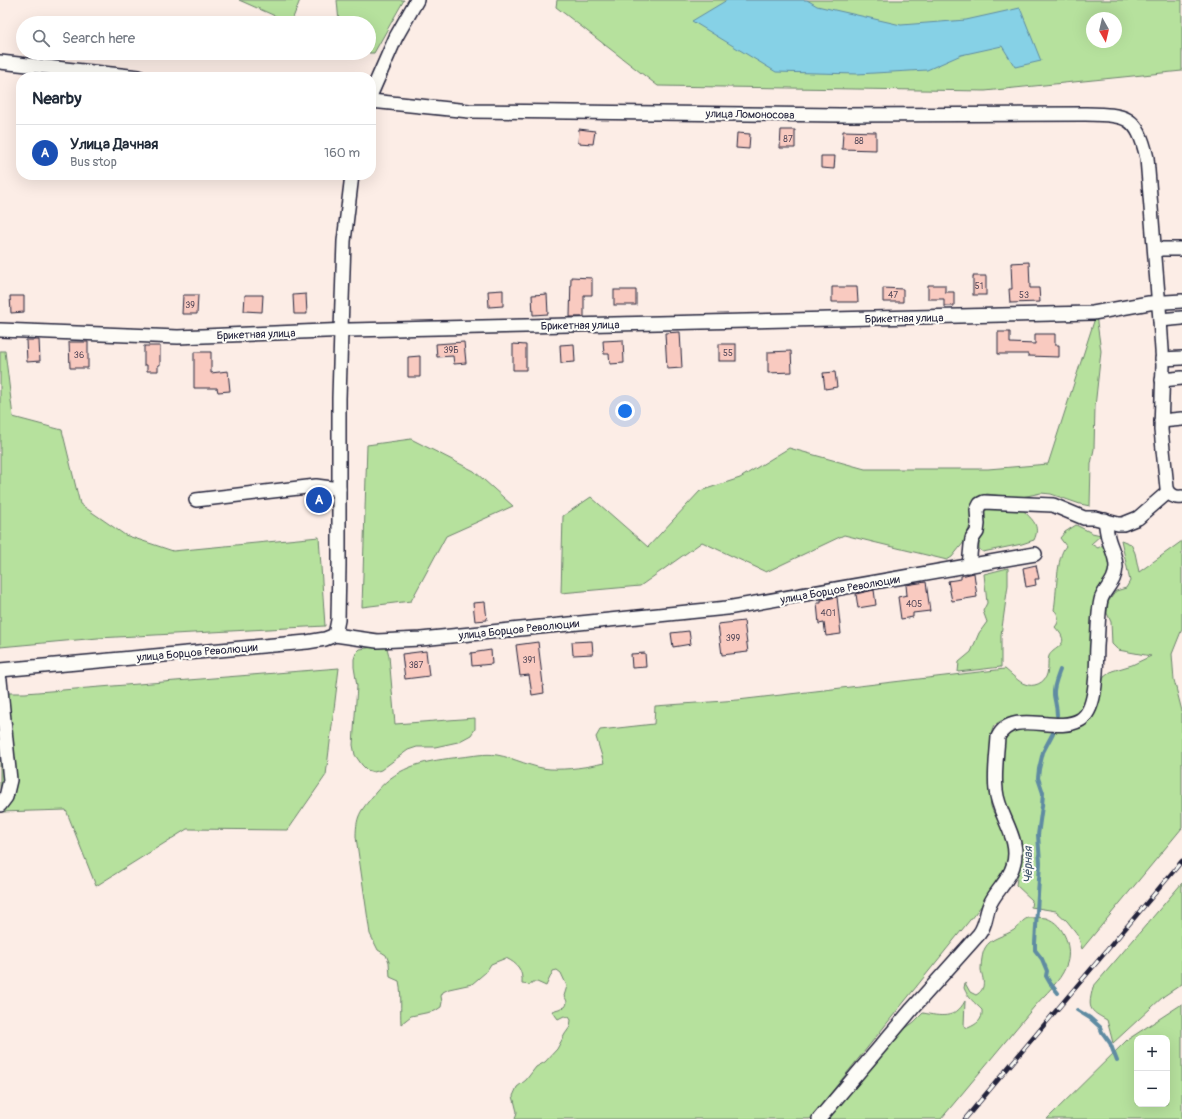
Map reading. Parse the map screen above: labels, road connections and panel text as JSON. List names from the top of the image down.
{
  "streets": {
    "street": ["улица Ломоносова", "Брикетная улица", "улица Борцов Революции"]
  },
  "water": ["Чёрная"],
  "house_numbers": [
    "87",
    "88",
    "51",
    "47",
    "53",
    "39",
    "39Б",
    "55",
    "36",
    "405",
    "401",
    "399",
    "391",
    "387"
  ],
  "north": "bottom",
  "page": {
    "search": "Search here",
    "heading": "Nearby",
    "list": [
      {
        "mark": "A",
        "name": "Улица Дачная",
        "note": "Bus stop",
        "value": "160 m"
      }
    ],
    "pins": "A",
    "map_buttons": ["+", "−"]
  }
}
